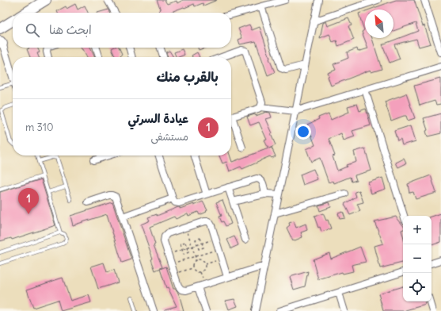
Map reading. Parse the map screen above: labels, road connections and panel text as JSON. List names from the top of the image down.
{
  "north": "top left",
  "page": {
    "search": "ابحث هنا",
    "heading": "بالقرب منك",
    "list": [
      {
        "mark": "1",
        "name": "عيادة السرتي",
        "note": "مستشفى",
        "value": "310 m"
      }
    ],
    "pins": "1",
    "map_buttons": ["+", "−"]
  }
}
